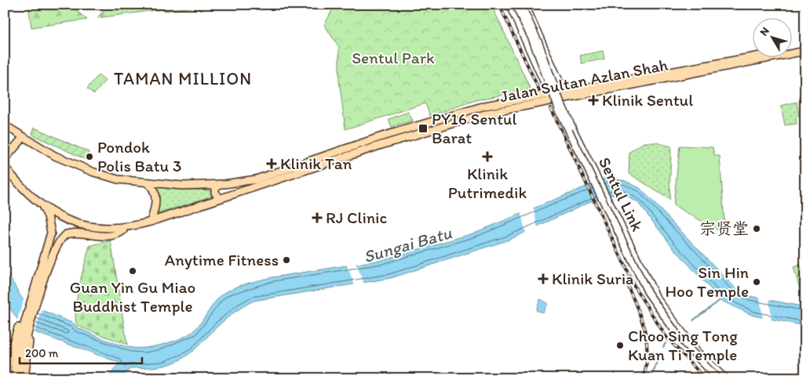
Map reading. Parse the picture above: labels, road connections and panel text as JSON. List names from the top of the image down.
{
  "streets": {
    "main road": ["Jalan Sultan Azlan Shah", "Sentul Link"]
  },
  "districts": ["TAMAN MILLION"],
  "water": ["Sungai Batu"],
  "parks": ["Sentul Park"],
  "places": {
    "health": [
      "Klinik Sentul",
      "Klinik Putrimedik",
      "Klinik Tan",
      "RJ Clinic",
      "Klinik Suria"
    ],
    "transit": ["PY16 Sentul Barat"],
    "other": [
      "Pondok Polis Batu 3",
      "宗贤堂",
      "Anytime Fitness",
      "Guan Yin Gu Miao Buddhist Temple",
      "Sin Hin Hoo Temple",
      "Choo Sing Tong Kuan Ti Temple"
    ]
  },
  "scale_bar": "200 m",
  "north": "top left"
}
